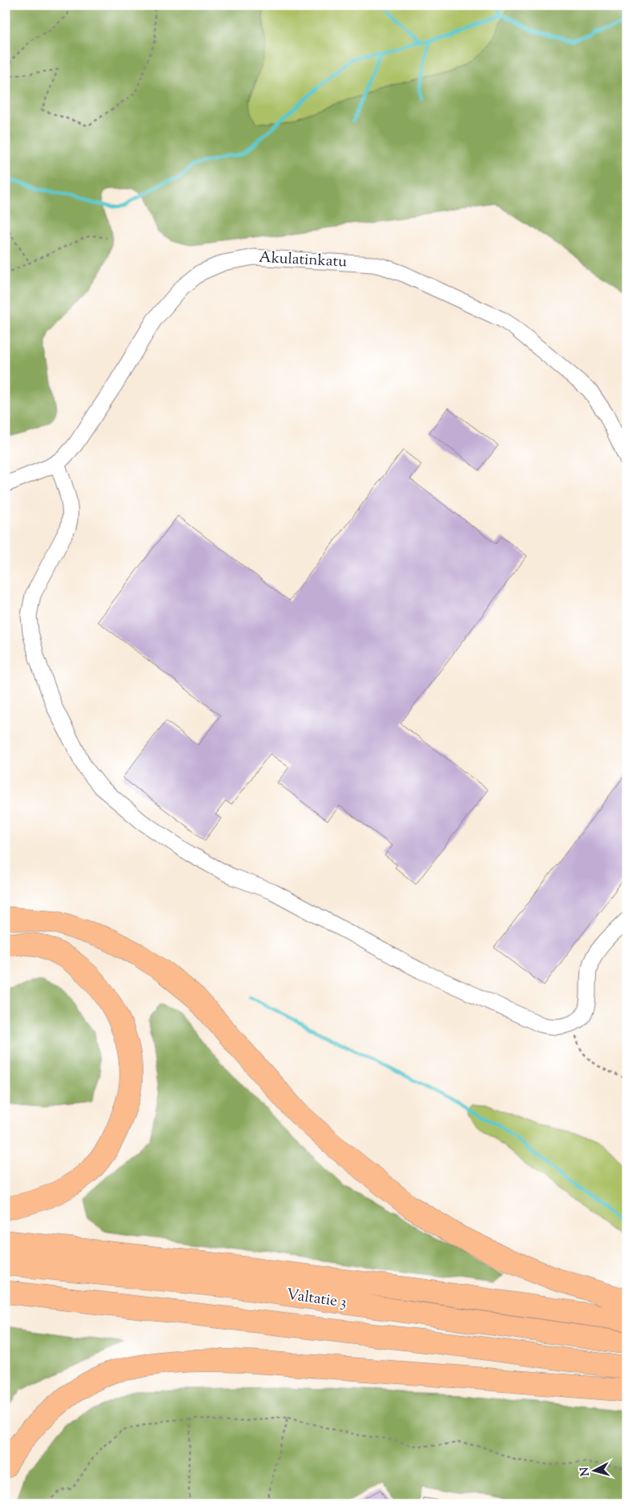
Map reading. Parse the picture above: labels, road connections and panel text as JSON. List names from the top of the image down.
{
  "streets": {
    "highway": ["Valtatie 3"],
    "street": ["Akulatinkatu"]
  },
  "north": "left"
}
